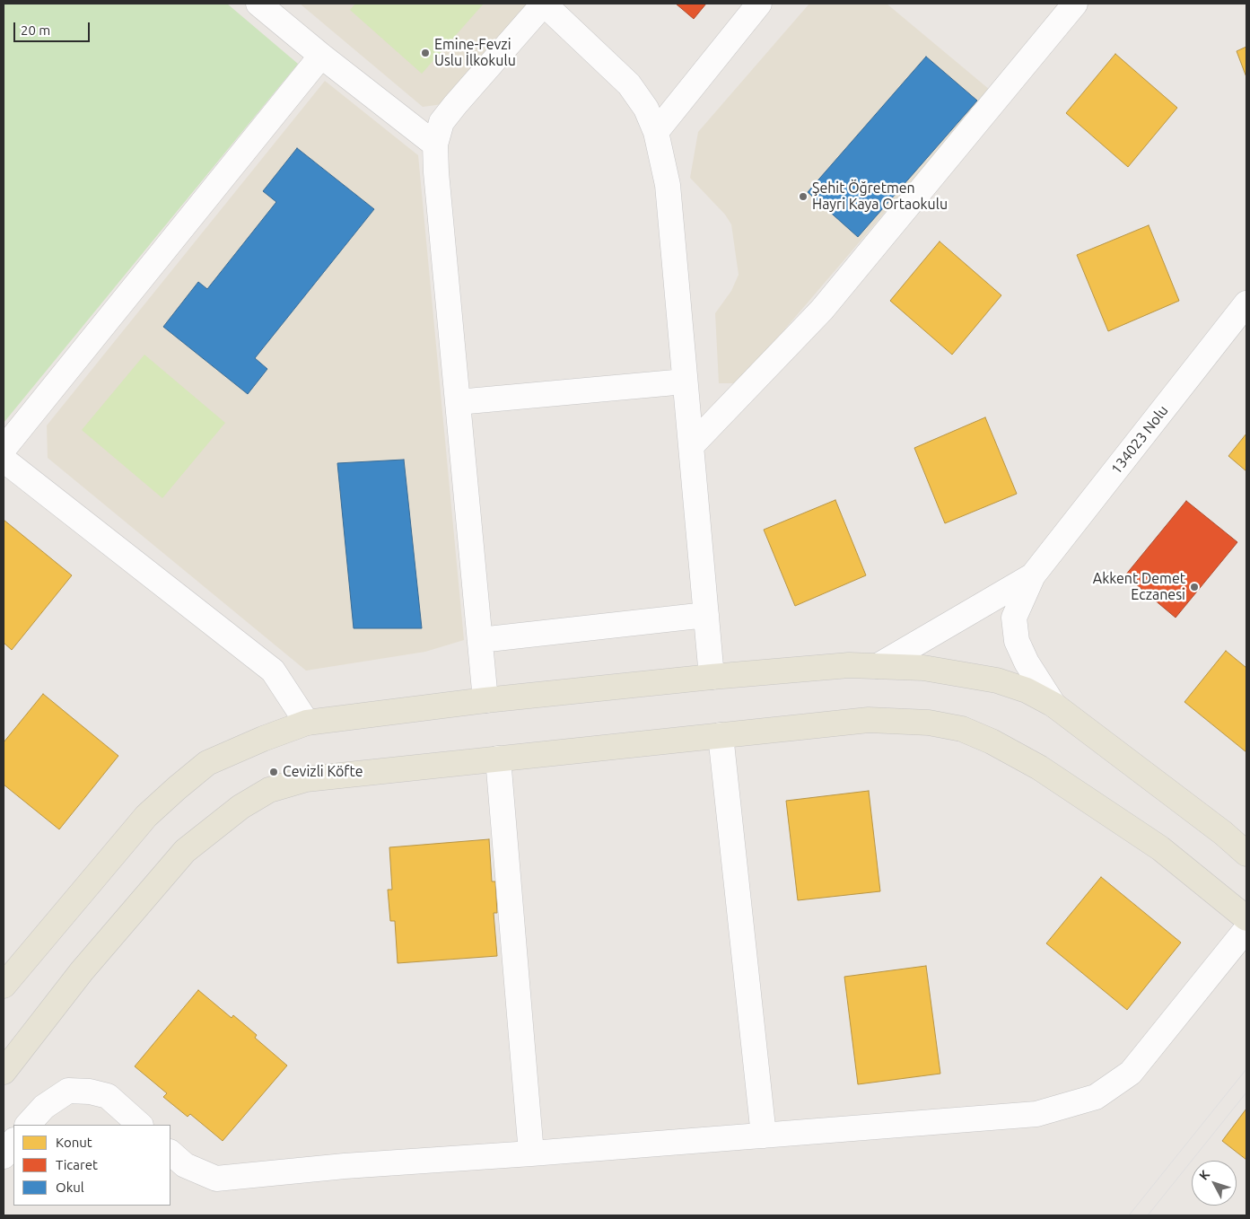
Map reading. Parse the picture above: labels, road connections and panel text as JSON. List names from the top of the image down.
{
  "streets": {
    "street": ["134023 Nolu"]
  },
  "places": [
    "Emine-Fevzi Uslu İlkokulu",
    "Şehit Öğretmen Hayri Kaya Ortaokulu",
    "Akkent Demet Eczanesi",
    "Cevizli Köfte"
  ],
  "legend": ["Konut", "Ticaret", "Okul"],
  "scale_bar": "20 m",
  "north": "top left"
}
